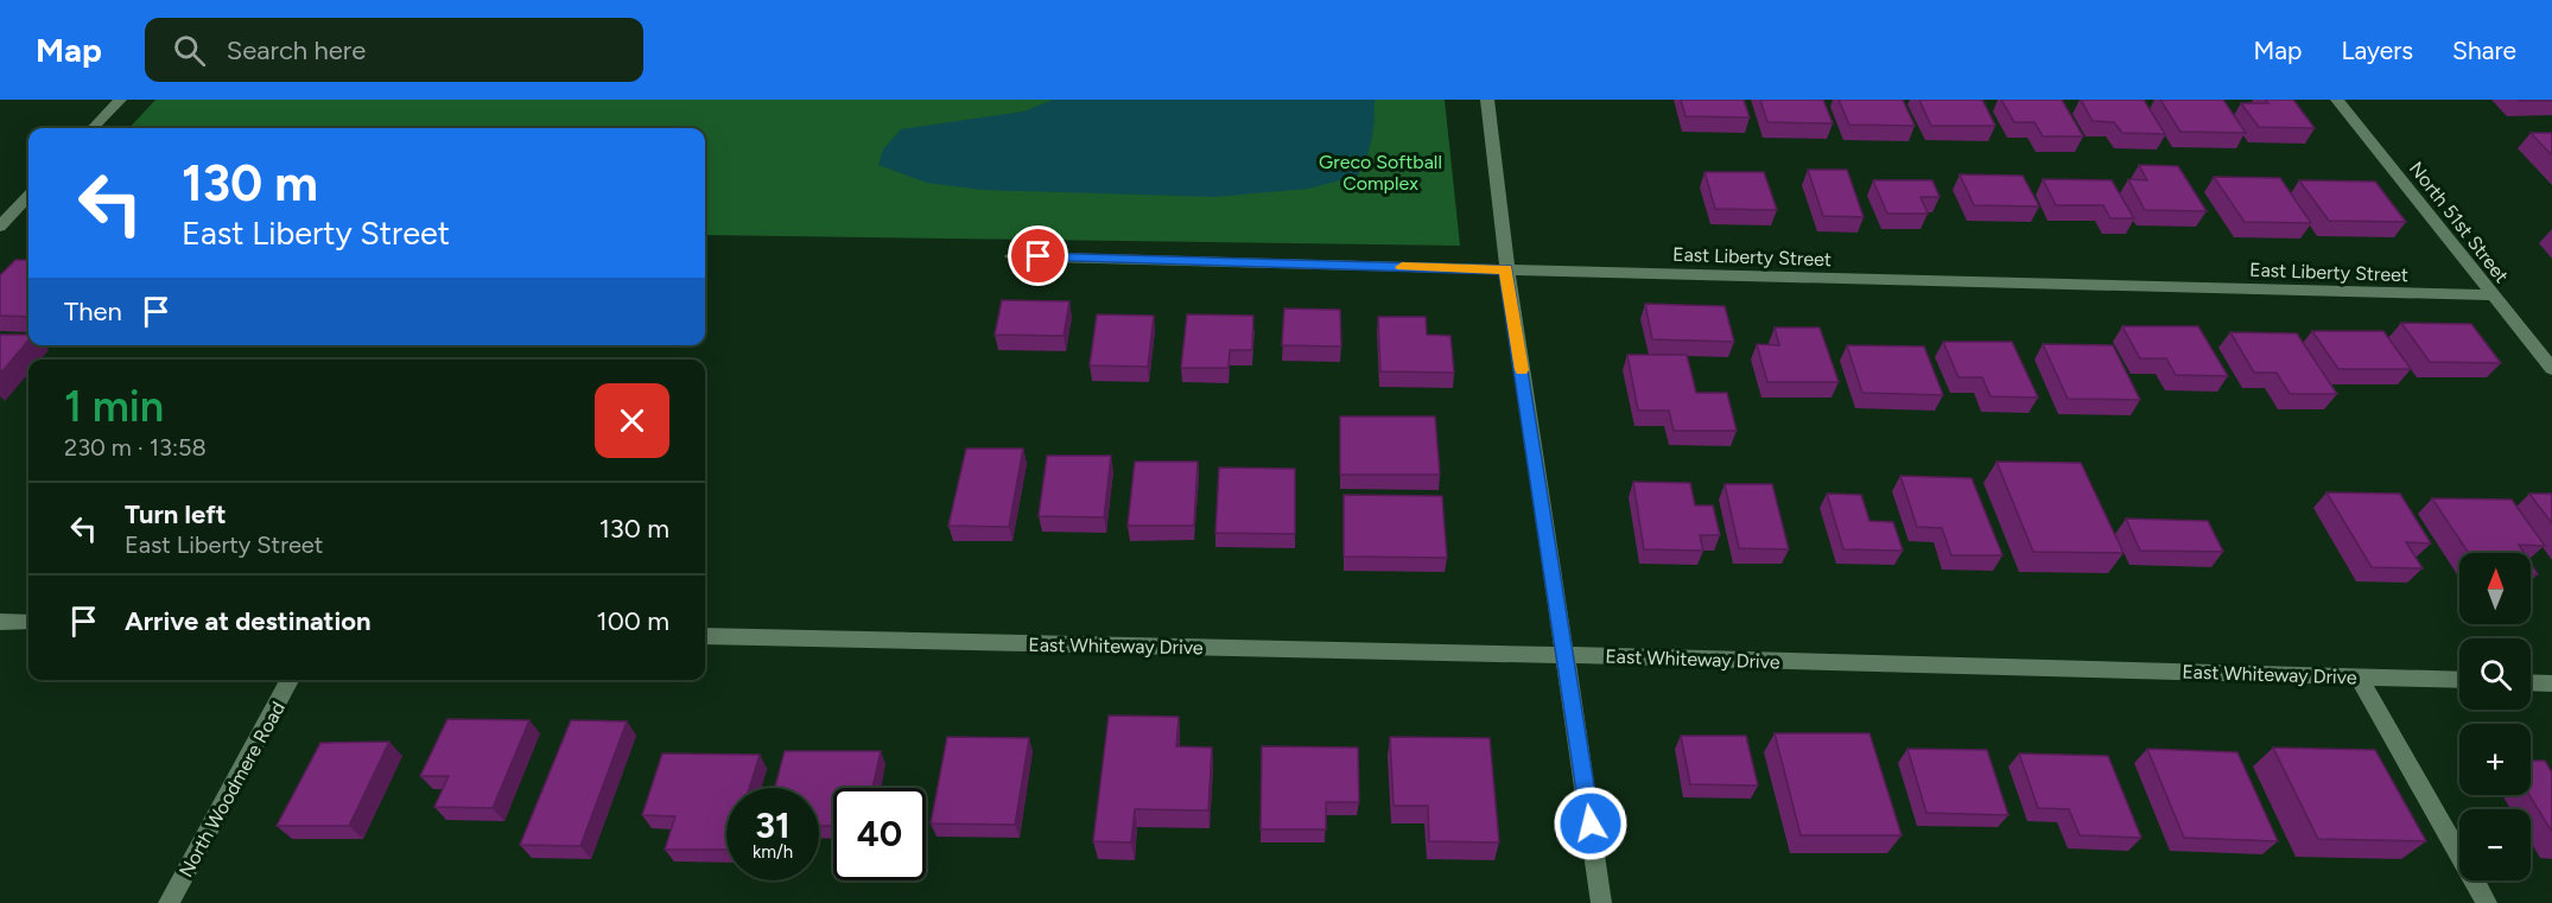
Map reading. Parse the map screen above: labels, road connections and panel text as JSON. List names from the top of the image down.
{
  "streets": {
    "street": [
      "North 51st Street",
      "East Liberty Street",
      "East Whiteway Drive",
      "North Woodmere Road"
    ]
  },
  "crossings": [
    ["North 51st Street", "East Liberty Street"]
  ],
  "parks": ["Greco Softball Complex"],
  "north": "top",
  "page": {
    "header": "Map",
    "search": "Search here",
    "nav": ["Map", "Layers", "Share"],
    "turn": ["130 m", "East Liberty Street"],
    "then": "Then",
    "heading": ["1 min", "230 m · 13:58"],
    "list": [
      {
        "name": "Turn left",
        "note": "East Liberty Street",
        "value": "130 m"
      },
      {
        "name": "Arrive at destination",
        "value": "100 m"
      }
    ],
    "map_buttons": ["+", "−"],
    "speed": "31 km/h",
    "limit": "40"
  }
}
